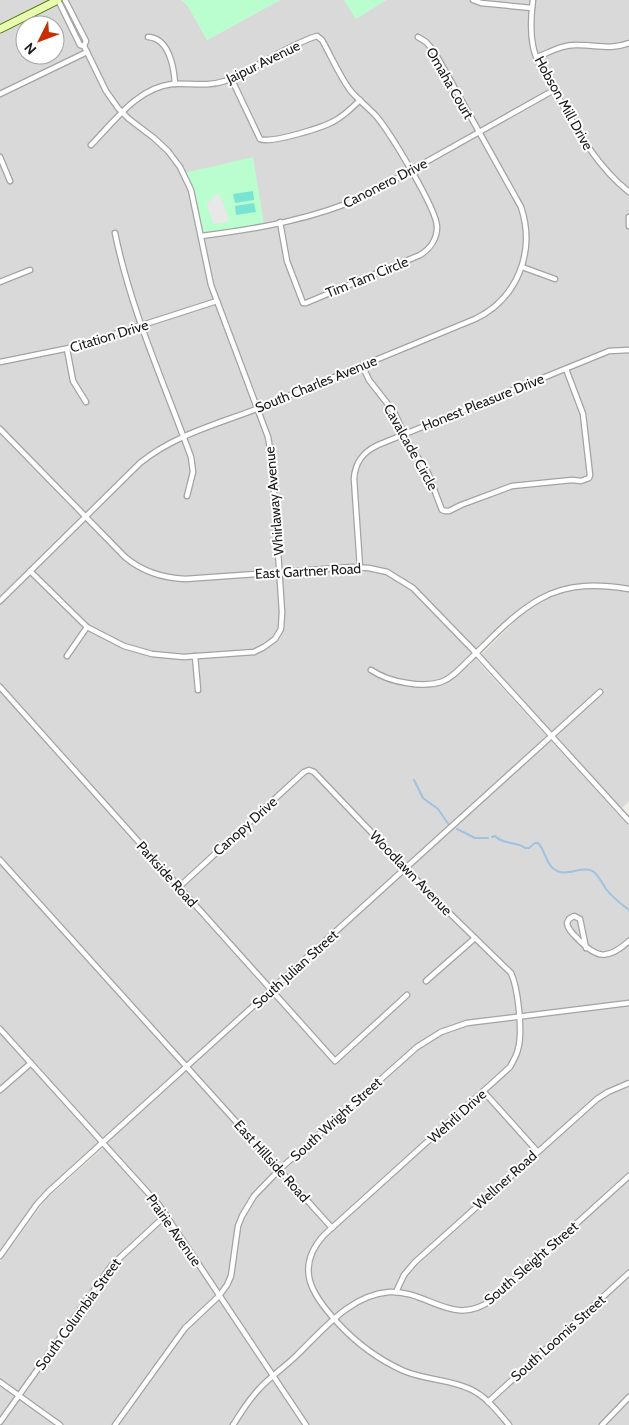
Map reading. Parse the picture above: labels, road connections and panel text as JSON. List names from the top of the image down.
{
  "streets": {
    "street": [
      "Jaipur Avenue",
      "Omaha Court",
      "Hobson Mill Drive",
      "Canonero Drive",
      "Tim Tam Circle",
      "Citation Drive",
      "South Charles Avenue",
      "Honest Pleasure Drive",
      "Cavalcade Circle",
      "Whirlaway Avenue",
      "East Gartner Road",
      "Canopy Drive",
      "Woodlawn Avenue",
      "Parkside Road",
      "South Julian Street",
      "Wehrli Drive",
      "South Wright Street",
      "East Hillside Road",
      "Wellner Road",
      "Prairie Avenue",
      "South Sleight Street",
      "South Columbia Street",
      "South Loomis Street"
    ]
  },
  "crossings": [
    ["Jaipur Avenue", "Whirlaway Avenue"],
    ["Omaha Court", "Canonero Drive"],
    ["Omaha Court", "South Charles Avenue"],
    ["Hobson Mill Drive", "Canonero Drive"],
    ["Canonero Drive", "Tim Tam Circle"],
    ["Canonero Drive", "South Charles Avenue"],
    ["Canonero Drive", "Whirlaway Avenue"],
    ["Citation Drive", "Whirlaway Avenue"],
    ["South Charles Avenue", "Cavalcade Circle"],
    ["South Charles Avenue", "Whirlaway Avenue"],
    ["South Charles Avenue", "East Gartner Road"],
    ["Honest Pleasure Drive", "Cavalcade Circle"],
    ["Honest Pleasure Drive", "East Gartner Road"],
    ["Whirlaway Avenue", "East Gartner Road"],
    ["East Gartner Road", "South Julian Street"],
    ["Canopy Drive", "Woodlawn Avenue"],
    ["Canopy Drive", "Parkside Road"],
    ["Woodlawn Avenue", "South Julian Street"],
    ["Woodlawn Avenue", "Wehrli Drive"],
    ["Parkside Road", "South Julian Street"],
    ["South Julian Street", "East Hillside Road"],
    ["South Julian Street", "Prairie Avenue"],
    ["Wehrli Drive", "South Wright Street"],
    ["Wehrli Drive", "East Hillside Road"],
    ["South Wright Street", "East Hillside Road"],
    ["South Wright Street", "Prairie Avenue"],
    ["Wellner Road", "South Sleight Street"],
    ["Prairie Avenue", "South Sleight Street"],
    ["Prairie Avenue", "South Columbia Street"]
  ],
  "north": "bottom left"
}
